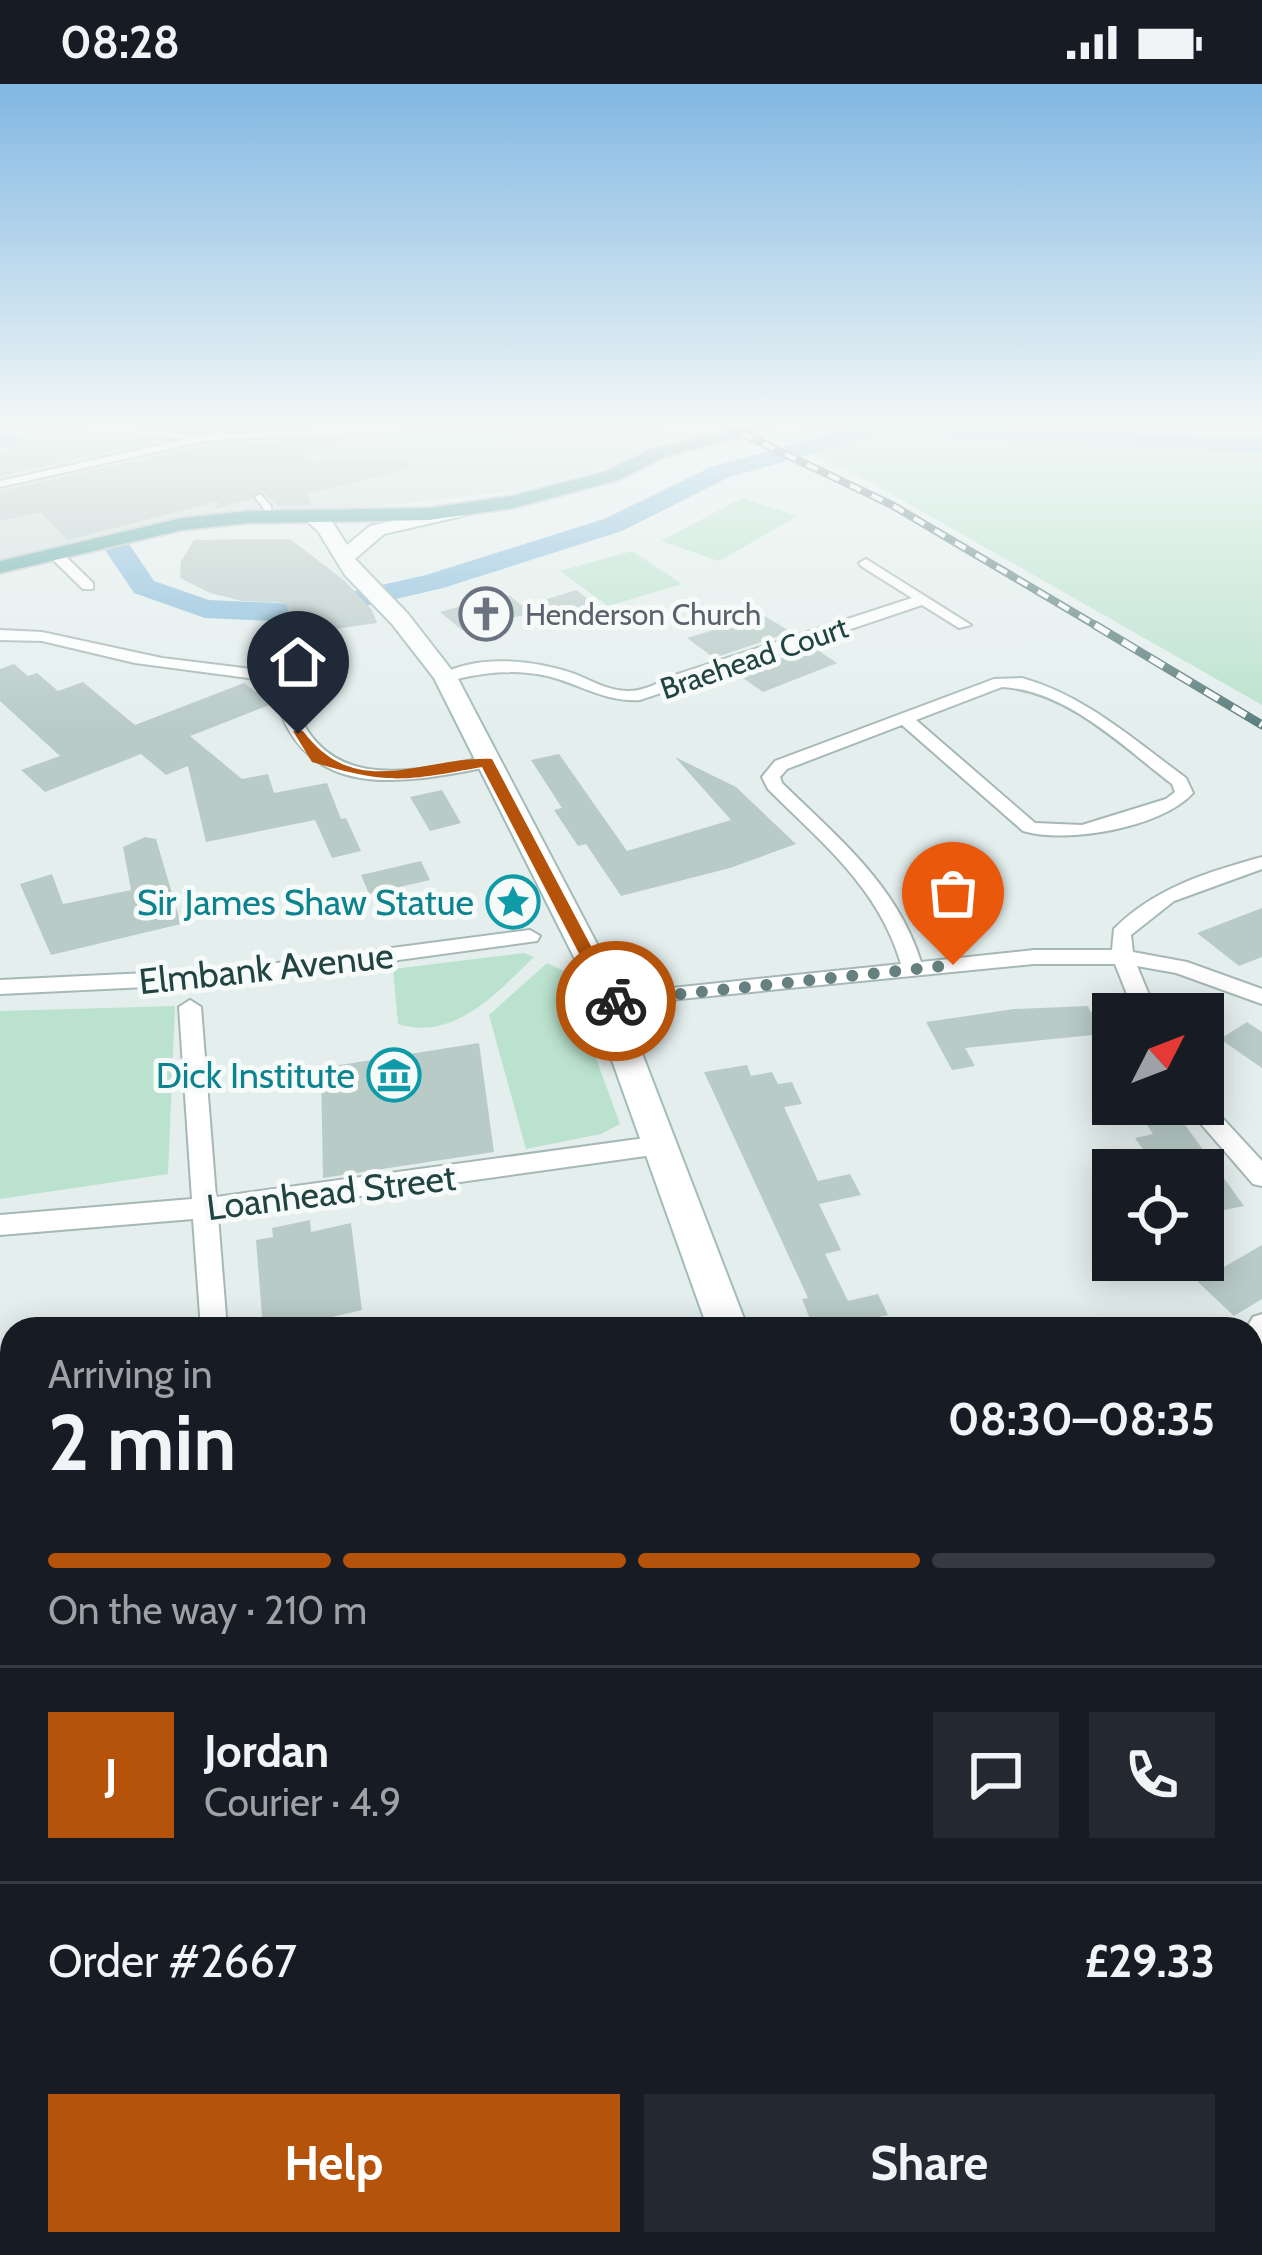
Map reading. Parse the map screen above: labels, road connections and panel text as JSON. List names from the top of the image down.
{
  "streets": {
    "street": ["Braehead Court", "Elmbank Avenue", "Loanhead Street"]
  },
  "places": {
    "church": ["Henderson Church"],
    "place": ["Sir James Shaw Statue"],
    "museum": ["Dick Institute"]
  },
  "north": "top right",
  "page": {
    "status": "08:28",
    "heading": ["2 min", "Arriving in", "08:30–08:35"],
    "panel": [
      "Jordan",
      "Courier · 4.9",
      "Order #2667",
      "£29.33"
    ],
    "bar": "On the way · 210 m",
    "round": "J",
    "buttons": ["Help", "Share"]
  }
}
